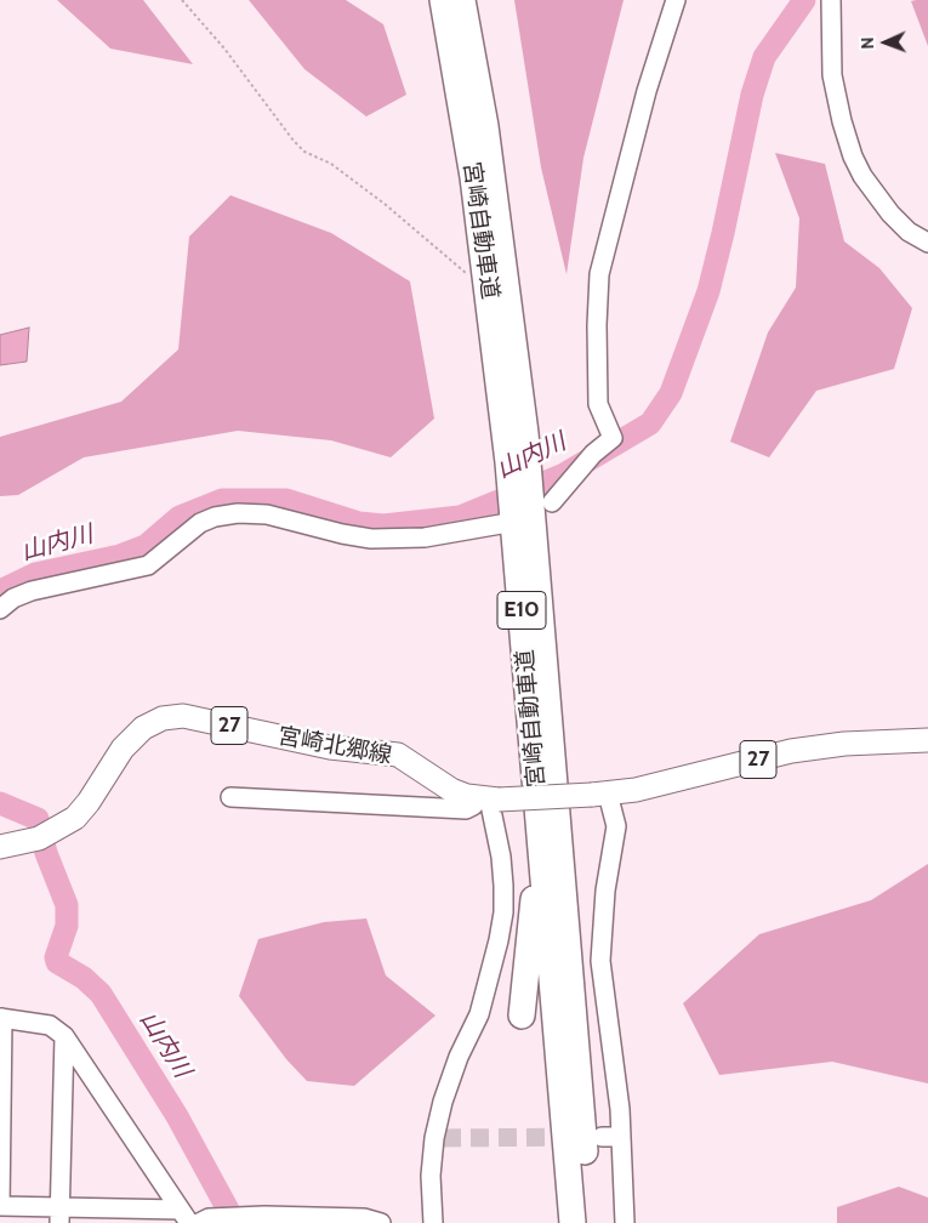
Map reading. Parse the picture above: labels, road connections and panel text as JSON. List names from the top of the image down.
{
  "streets": {
    "highway": ["宮崎自動車道", "E10"],
    "main road": ["27", "宮崎北郷線"]
  },
  "water": ["山内川"],
  "north": "left"
}
